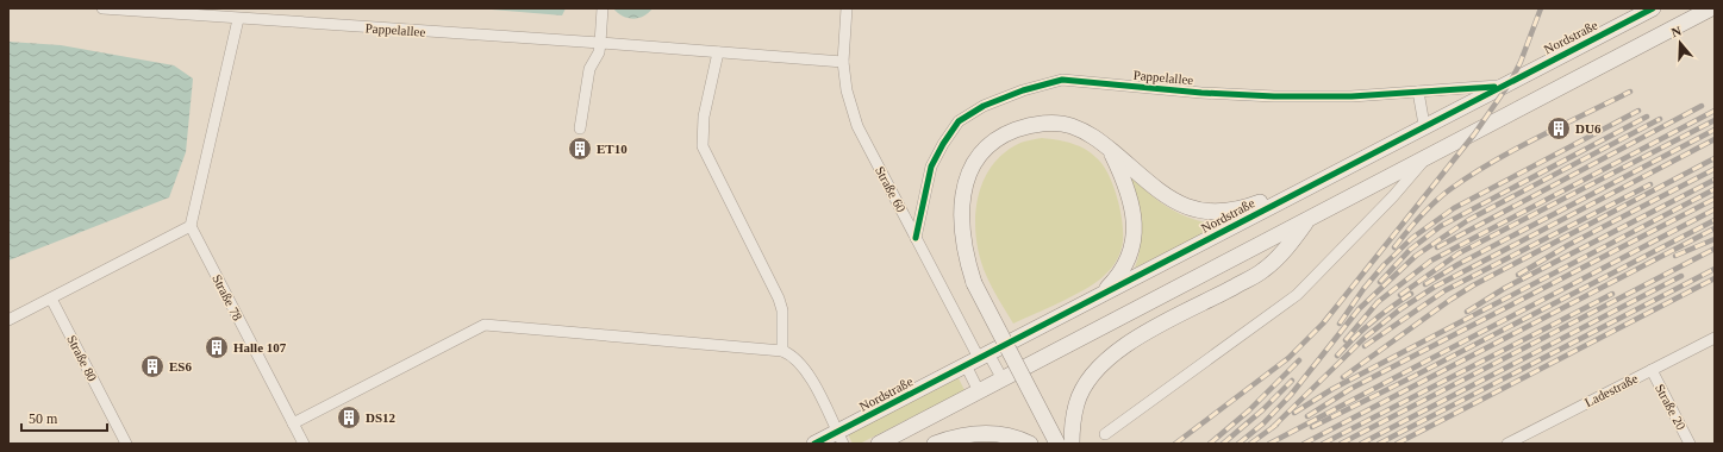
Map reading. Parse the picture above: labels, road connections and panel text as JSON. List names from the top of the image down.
{
  "streets": {
    "street": [
      "Pappelallee",
      "Nordstraße",
      "Straße 60",
      "Straße 78",
      "Straße 80",
      "Ladestraße",
      "Straße 20"
    ]
  },
  "crossings": [
    ["Pappelallee", "Nordstraße"],
    ["Pappelallee", "Straße 60"],
    ["Nordstraße", "Straße 60"],
    ["Ladestraße", "Straße 20"]
  ],
  "places": {
    "building": [
      "DU6",
      "ET10",
      "Halle 107",
      "ES6",
      "DS12"
    ]
  },
  "scale_bar": "50 m",
  "north": "top"
}
